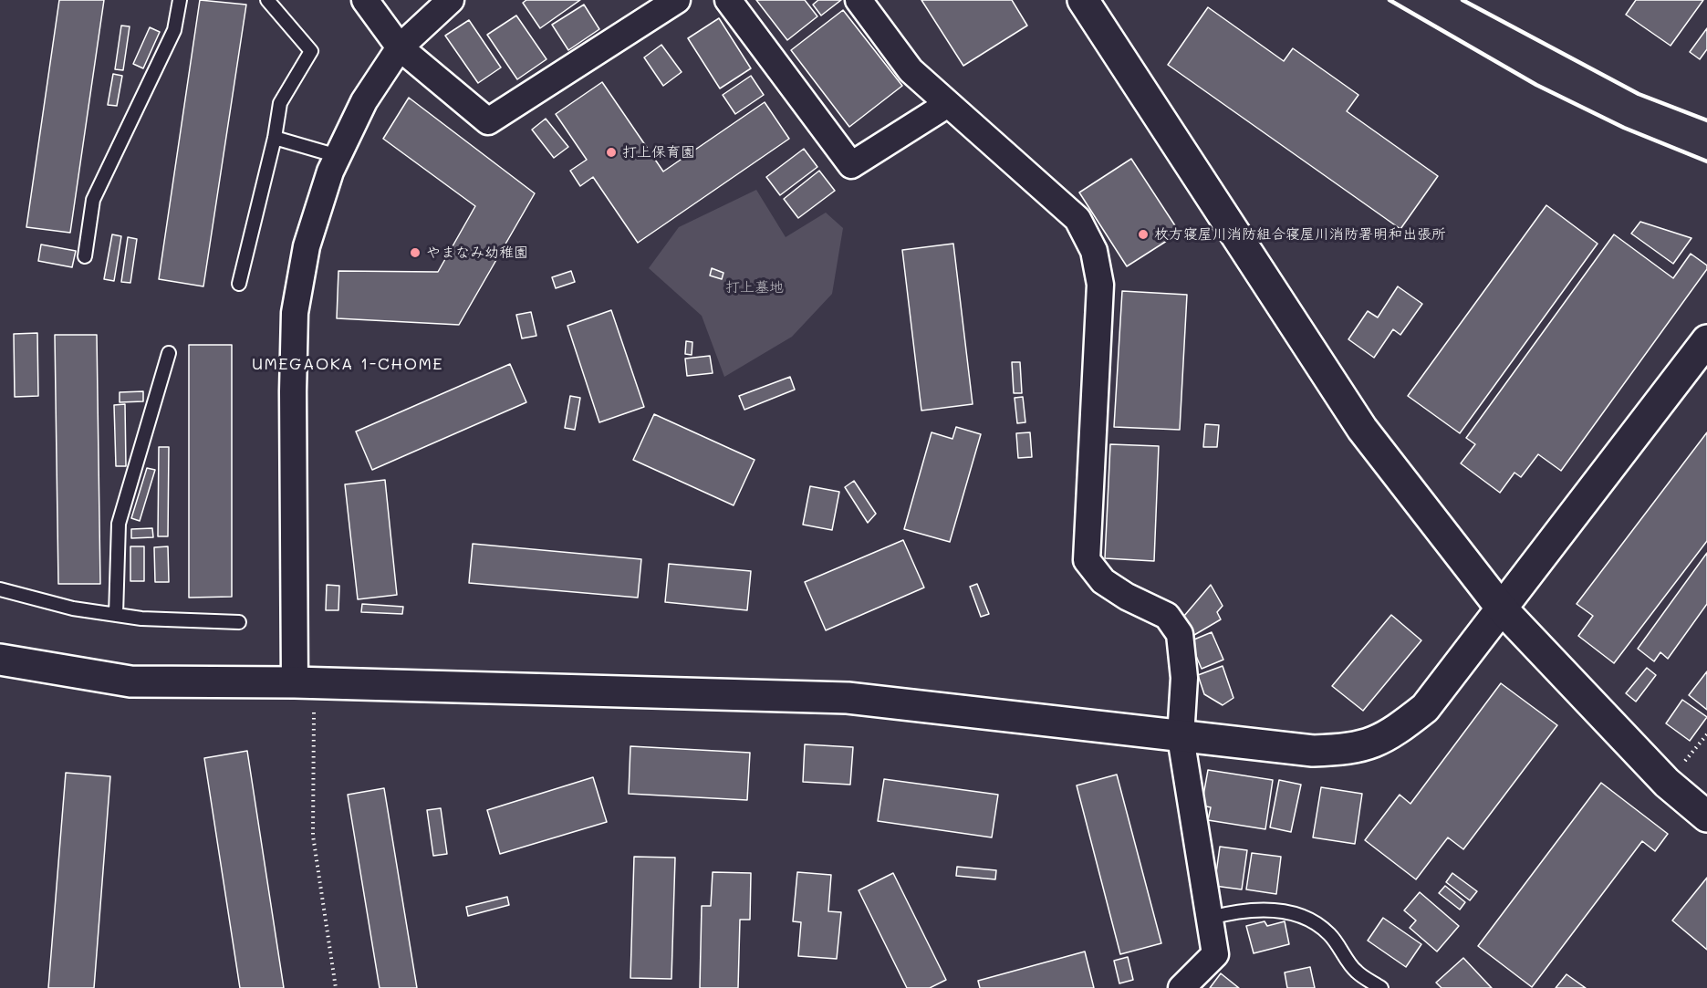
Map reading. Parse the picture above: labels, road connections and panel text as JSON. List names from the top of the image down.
{
  "districts": ["UMEGAOKA 1-CHOME"],
  "parks": ["打上墓地"],
  "places": ["打上保育園", "枚方寝屋川消防組合寝屋川消防署明和出張所", "やまなみ幼稚園"]
}
